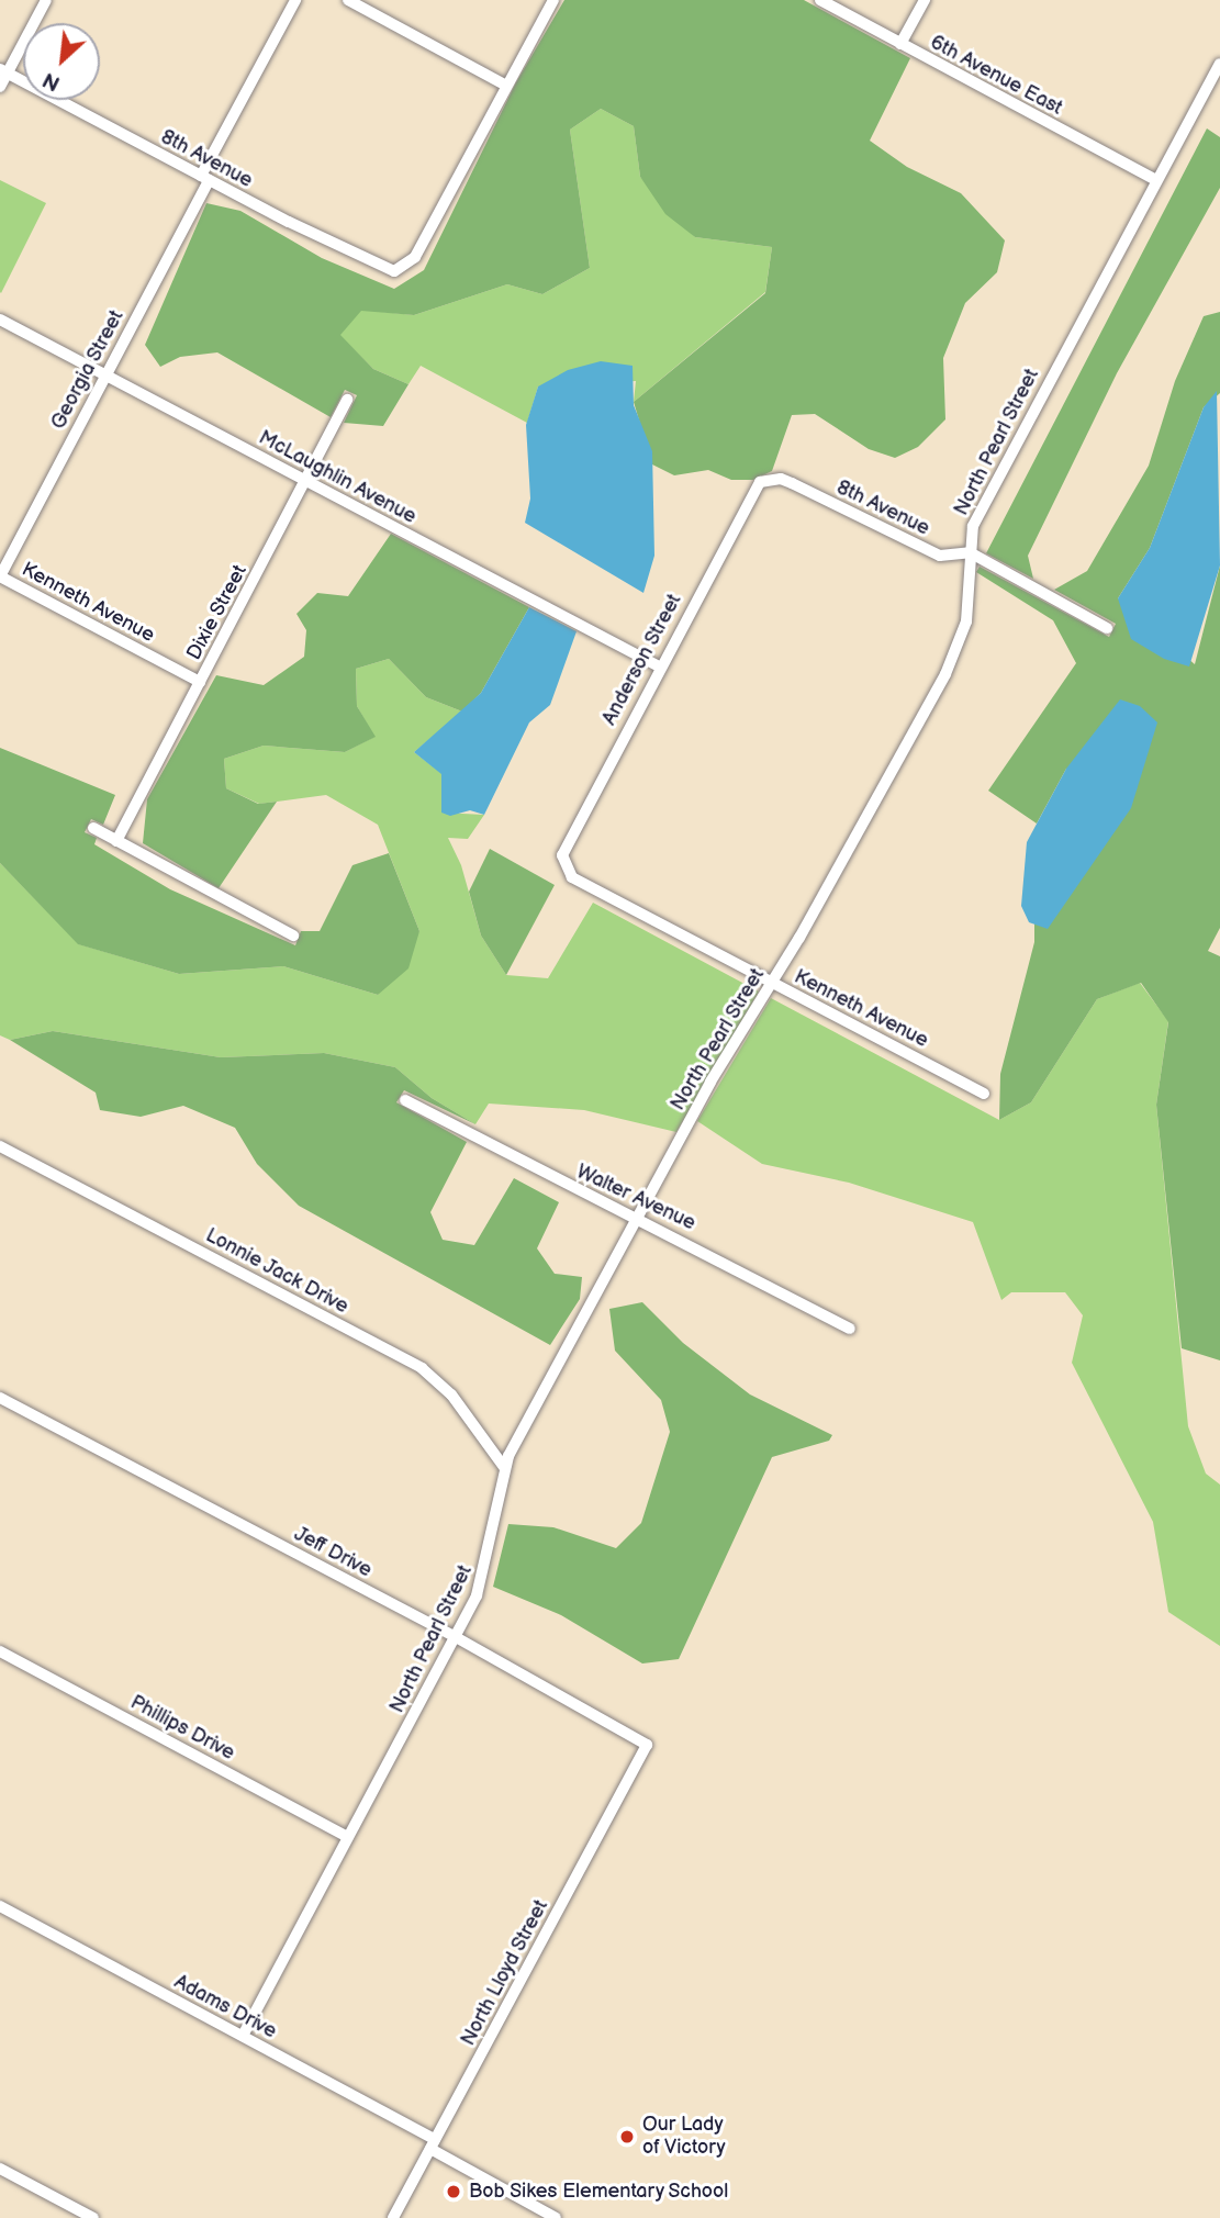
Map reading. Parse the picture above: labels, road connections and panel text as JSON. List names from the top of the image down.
{
  "streets": {
    "street": [
      "6th Avenue East",
      "8th Avenue",
      "Georgia Street",
      "North Pearl Street",
      "McLaughlin Avenue",
      "Kenneth Avenue",
      "Dixie Street",
      "Anderson Street",
      "Walter Avenue",
      "Lonnie Jack Drive",
      "Jeff Drive",
      "Phillips Drive",
      "North Lloyd Street",
      "Adams Drive"
    ]
  },
  "crossings": [
    ["6th Avenue East", "North Pearl Street"],
    ["8th Avenue", "Georgia Street"],
    ["8th Avenue", "North Pearl Street"],
    ["8th Avenue", "Anderson Street"],
    ["Georgia Street", "McLaughlin Avenue"],
    ["Georgia Street", "Kenneth Avenue"],
    ["North Pearl Street", "Kenneth Avenue"],
    ["North Pearl Street", "Walter Avenue"],
    ["North Pearl Street", "Lonnie Jack Drive"],
    ["North Pearl Street", "Jeff Drive"],
    ["North Pearl Street", "Phillips Drive"],
    ["North Pearl Street", "Adams Drive"],
    ["McLaughlin Avenue", "Dixie Street"],
    ["McLaughlin Avenue", "Anderson Street"],
    ["Kenneth Avenue", "Dixie Street"],
    ["Kenneth Avenue", "Anderson Street"],
    ["Jeff Drive", "North Lloyd Street"],
    ["North Lloyd Street", "Adams Drive"]
  ],
  "places": ["Our Lady of Victory", "Bob Sikes Elementary School"],
  "north": "bottom left"
}
